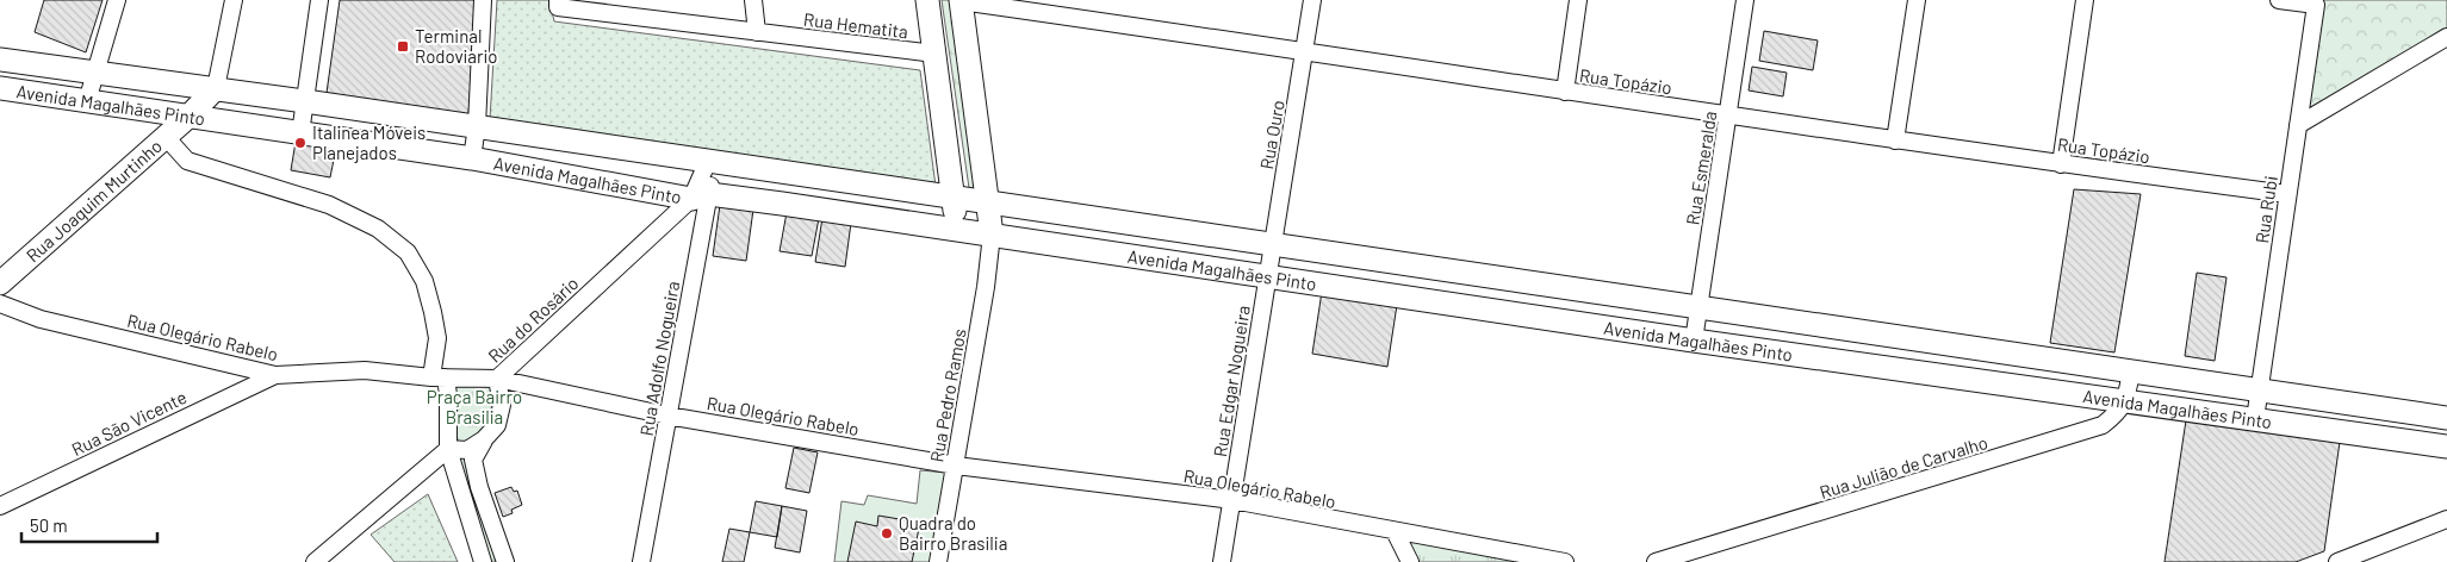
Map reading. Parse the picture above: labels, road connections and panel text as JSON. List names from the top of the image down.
{
  "streets": {
    "main road": ["Avenida Magalhães Pinto", "Rua Joaquim Murtinho"],
    "street": [
      "Rua Hematita",
      "Rua Topázio",
      "Rua Ouro",
      "Rua Esmeralda",
      "Rua Rubi",
      "Rua do Rosário",
      "Rua Olegário Rabelo",
      "Rua Adolfo Nogueira",
      "Rua Edgar Nogueira",
      "Rua Pedro Ramos",
      "Rua São Vicente",
      "Rua Julião de Carvalho"
    ]
  },
  "crossings": [
    ["Rua Topázio", "Rua Ouro"],
    ["Rua Topázio", "Rua Esmeralda"],
    ["Rua Topázio", "Rua Rubi"],
    ["Avenida Magalhães Pinto", "Rua Ouro"],
    ["Avenida Magalhães Pinto", "Rua Esmeralda"],
    ["Avenida Magalhães Pinto", "Rua Joaquim Murtinho"],
    ["Avenida Magalhães Pinto", "Rua Rubi"],
    ["Avenida Magalhães Pinto", "Rua do Rosário"],
    ["Avenida Magalhães Pinto", "Rua Adolfo Nogueira"],
    ["Avenida Magalhães Pinto", "Rua Edgar Nogueira"],
    ["Avenida Magalhães Pinto", "Rua Pedro Ramos"],
    ["Avenida Magalhães Pinto", "Rua Julião de Carvalho"],
    ["Rua Ouro", "Rua Edgar Nogueira"],
    ["Rua do Rosário", "Rua Olegário Rabelo"],
    ["Rua do Rosário", "Rua Adolfo Nogueira"],
    ["Rua Olegário Rabelo", "Rua Adolfo Nogueira"],
    ["Rua Olegário Rabelo", "Rua Edgar Nogueira"],
    ["Rua Olegário Rabelo", "Rua Pedro Ramos"],
    ["Rua Olegário Rabelo", "Rua São Vicente"]
  ],
  "parks": ["Praça Bairro Brasilia"],
  "places": {
    "transit": ["Terminal Rodoviario"],
    "other": ["Italinea Móveis Planejados", "Quadra do Bairro Brasilia"]
  },
  "scale_bar": "50 m"
}
